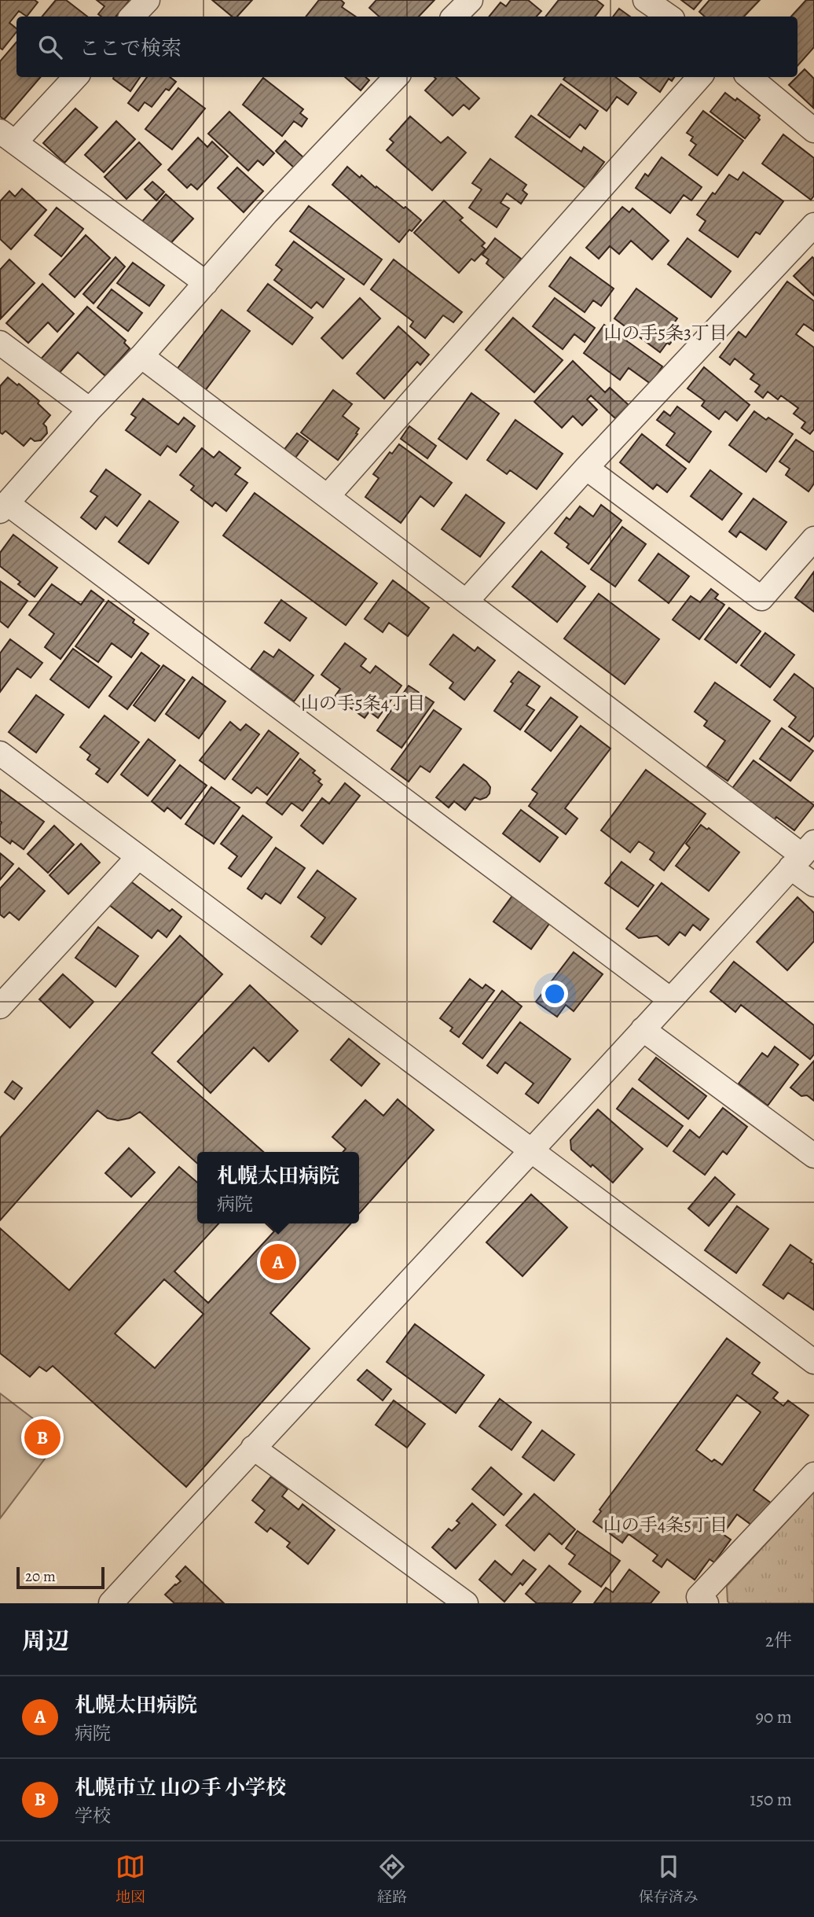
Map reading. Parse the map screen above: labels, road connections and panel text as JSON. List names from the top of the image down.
{
  "districts": ["山の手5条3丁目", "山の手5条4丁目", "山の手4条5丁目"],
  "scale_bar": "20 m",
  "page": {
    "search": "ここで検索",
    "popup": ["札幌太田病院", "病院"],
    "pins": ["A", "B"],
    "scale": "20 m",
    "heading": ["周辺", "2件"],
    "list": [
      {
        "mark": "A",
        "name": "札幌太田病院",
        "note": "病院",
        "value": "90 m"
      },
      {
        "mark": "B",
        "name": "札幌市立 山の手 小学校",
        "note": "学校",
        "value": "150 m"
      }
    ],
    "nav": ["地図", "経路", "保存済み"]
  }
}
